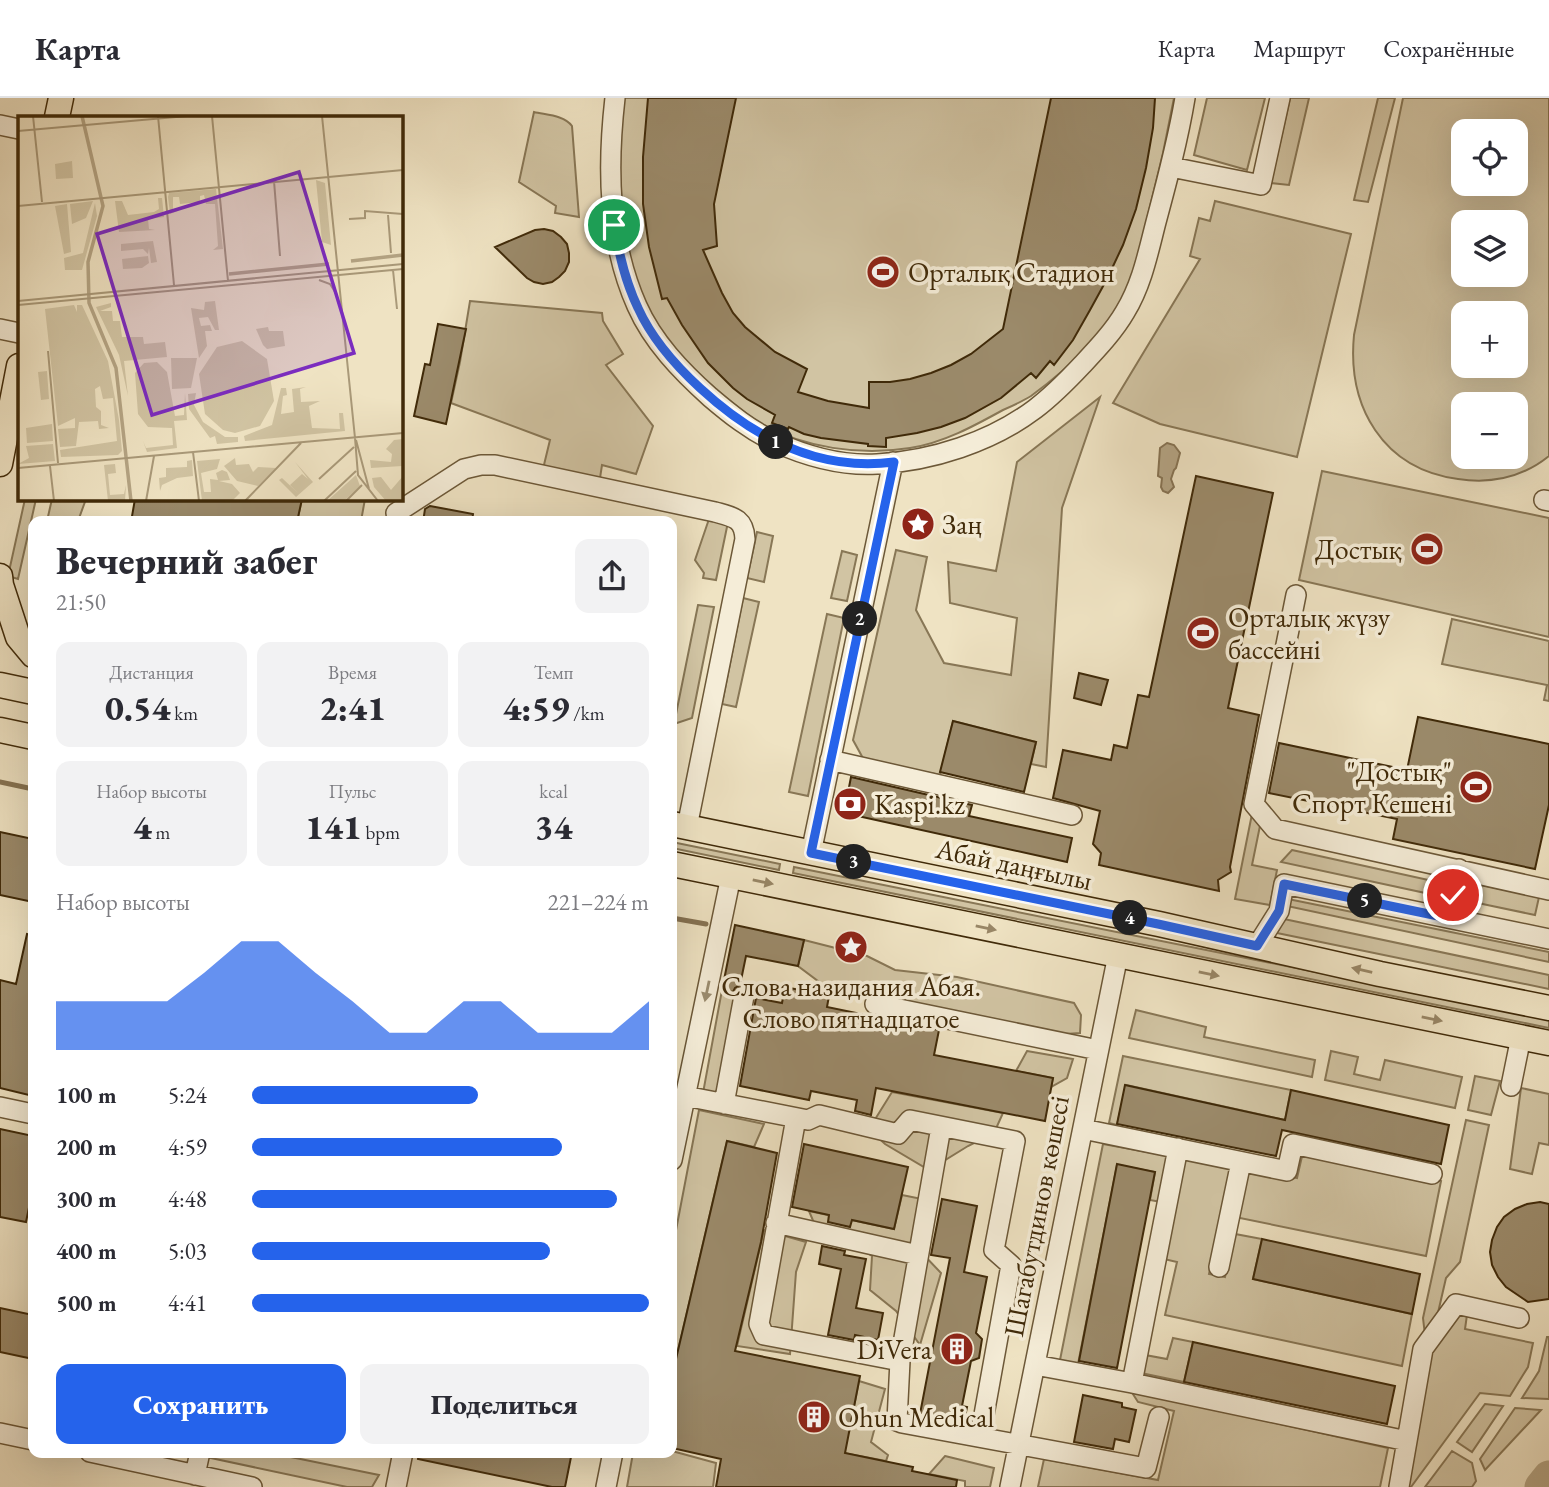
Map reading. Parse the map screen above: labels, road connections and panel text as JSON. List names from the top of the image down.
{
  "streets": {
    "main road": ["Абай даңғылы"],
    "street": ["Шагабутдинов көшесі"]
  },
  "places": {
    "sports": [
      "Орталық Стадион",
      "Достық",
      "Орталық жүзу бассейні",
      "\"Достық\" Спорт Кешені"
    ],
    "place": ["Заң", "Слова назидания Абая. Слово пятнадцатое"],
    "bank": ["Kaspi.kz"],
    "building": ["DiVera", "Ohun Medical"]
  },
  "page": {
    "header": "Карта",
    "nav": ["Карта", "Маршрут", "Сохранённые"],
    "map_buttons": ["+", "−"],
    "pins": [
      "1",
      "2",
      "3",
      "5",
      "4"
    ],
    "heading": ["Вечерний забег", "21:50"],
    "stats": [
      ["Дистанция", "0.54 km"],
      ["Время", "2:41"],
      ["Темп", "4:59 /km"],
      ["Набор высоты", "4 m"],
      ["Пульс", "141 bpm"],
      ["kcal", "34"]
    ],
    "chart": ["Набор высоты", "221–224 m"],
    "list": [
      {
        "name": "100 m",
        "note": "5:24"
      },
      {
        "name": "200 m",
        "note": "4:59"
      },
      {
        "name": "300 m",
        "note": "4:48"
      },
      {
        "name": "400 m",
        "note": "5:03"
      },
      {
        "name": "500 m",
        "note": "4:41"
      }
    ],
    "buttons": ["Сохранить", "Поделиться"]
  }
}
